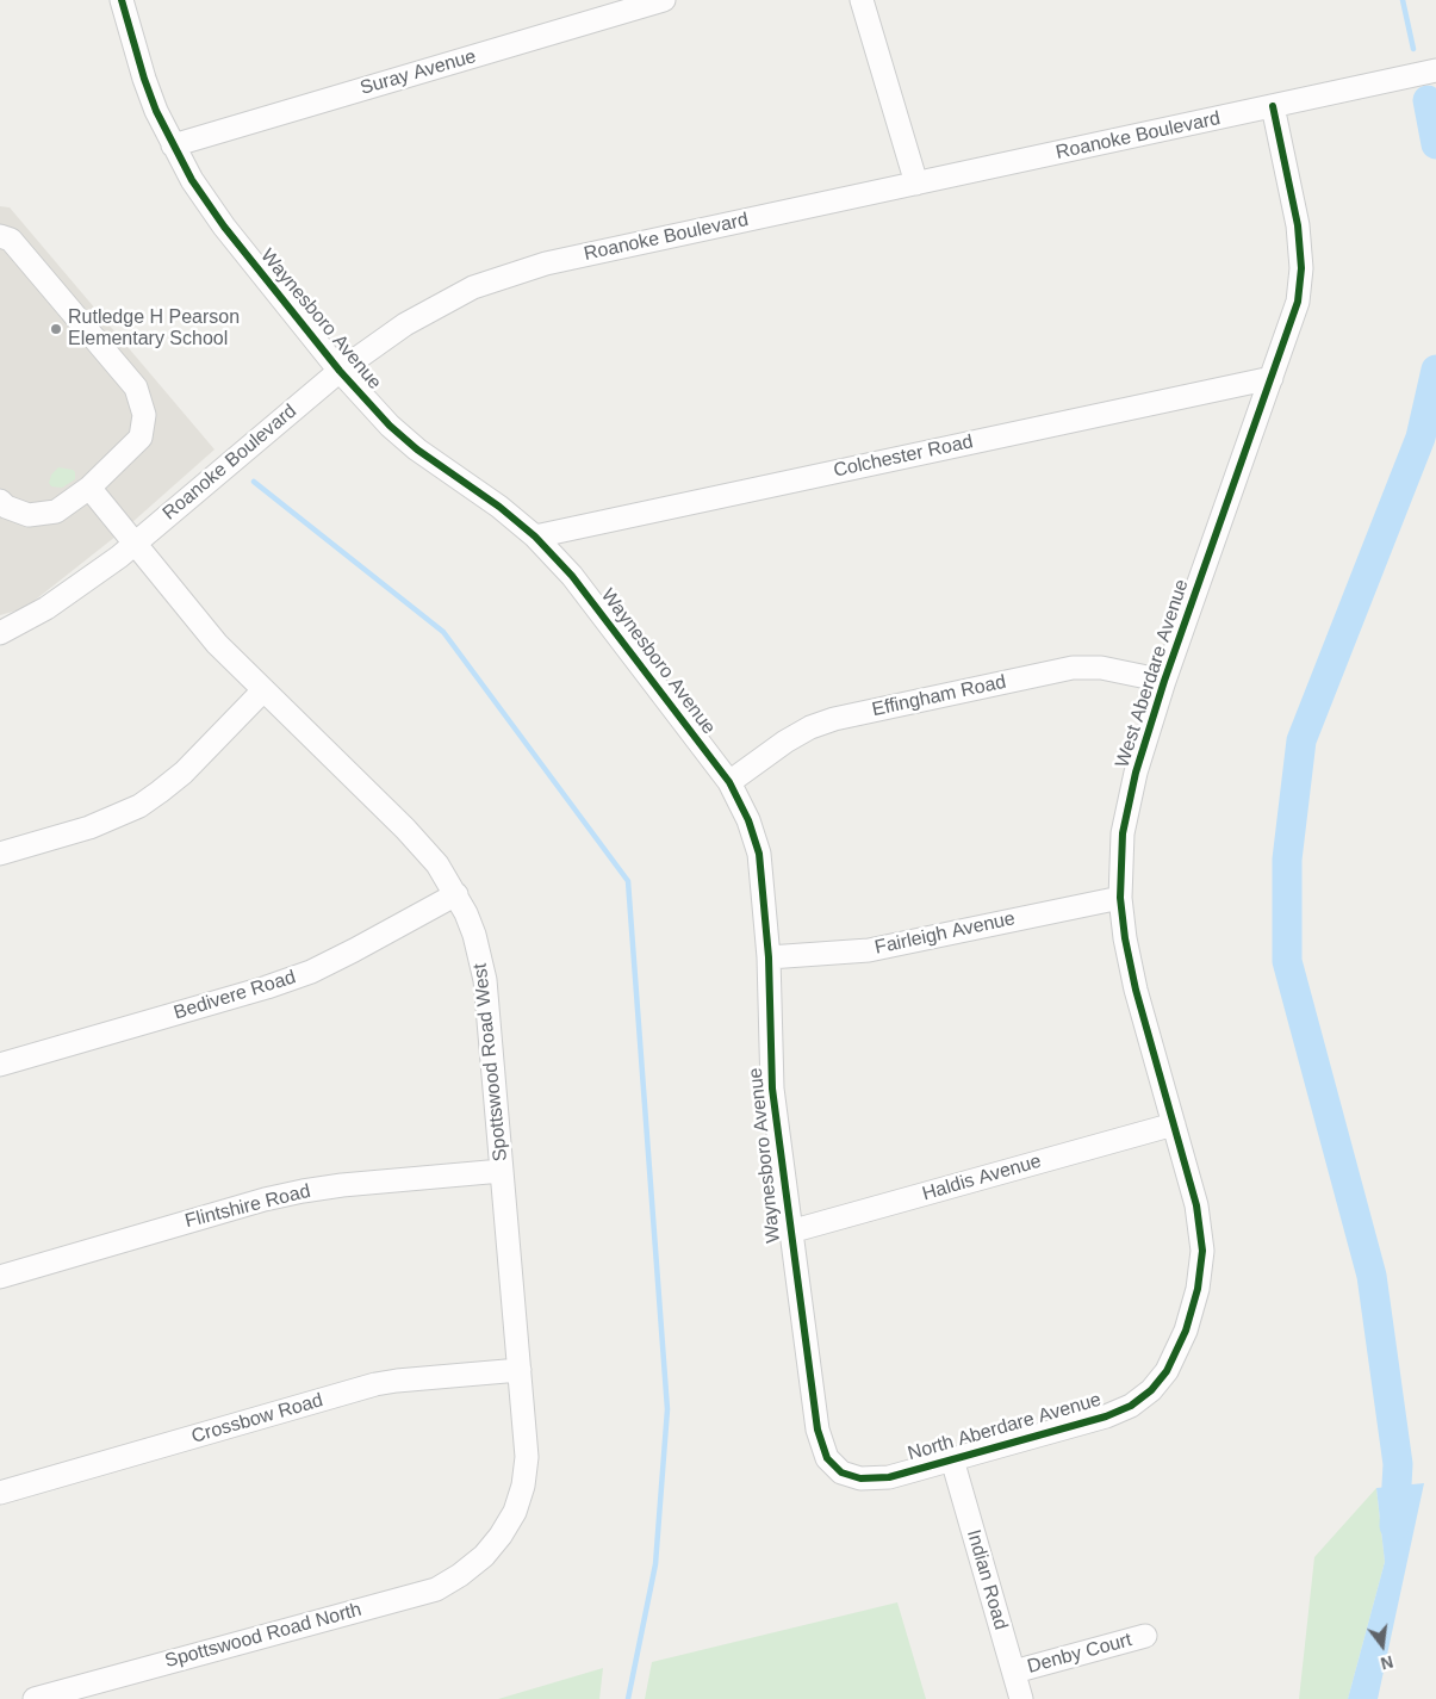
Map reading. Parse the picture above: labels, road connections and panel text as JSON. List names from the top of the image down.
{
  "streets": {
    "street": [
      "Suray Avenue",
      "Roanoke Boulevard",
      "Waynesboro Avenue",
      "Colchester Road",
      "West Aberdare Avenue",
      "Effingham Road",
      "Fairleigh Avenue",
      "Bedivere Road",
      "Spottswood Road West",
      "Haldis Avenue",
      "Flintshire Road",
      "Crossbow Road",
      "North Aberdare Avenue",
      "Indian Road",
      "Spottswood Road North",
      "Denby Court"
    ]
  },
  "crossings": [
    ["Suray Avenue", "Waynesboro Avenue"],
    ["Roanoke Boulevard", "Waynesboro Avenue"],
    ["Roanoke Boulevard", "West Aberdare Avenue"],
    ["Roanoke Boulevard", "Spottswood Road West"],
    ["Waynesboro Avenue", "Colchester Road"],
    ["Waynesboro Avenue", "Effingham Road"],
    ["Waynesboro Avenue", "Fairleigh Avenue"],
    ["Waynesboro Avenue", "Haldis Avenue"],
    ["Waynesboro Avenue", "North Aberdare Avenue"],
    ["Colchester Road", "West Aberdare Avenue"],
    ["West Aberdare Avenue", "Effingham Road"],
    ["West Aberdare Avenue", "Fairleigh Avenue"],
    ["West Aberdare Avenue", "Haldis Avenue"],
    ["West Aberdare Avenue", "North Aberdare Avenue"],
    ["Bedivere Road", "Spottswood Road West"],
    ["Spottswood Road West", "Flintshire Road"],
    ["Spottswood Road West", "Crossbow Road"],
    ["Spottswood Road West", "Spottswood Road North"],
    ["North Aberdare Avenue", "Indian Road"],
    ["Indian Road", "Denby Court"]
  ],
  "places": ["Rutledge H Pearson Elementary School"],
  "north": "bottom"
}
